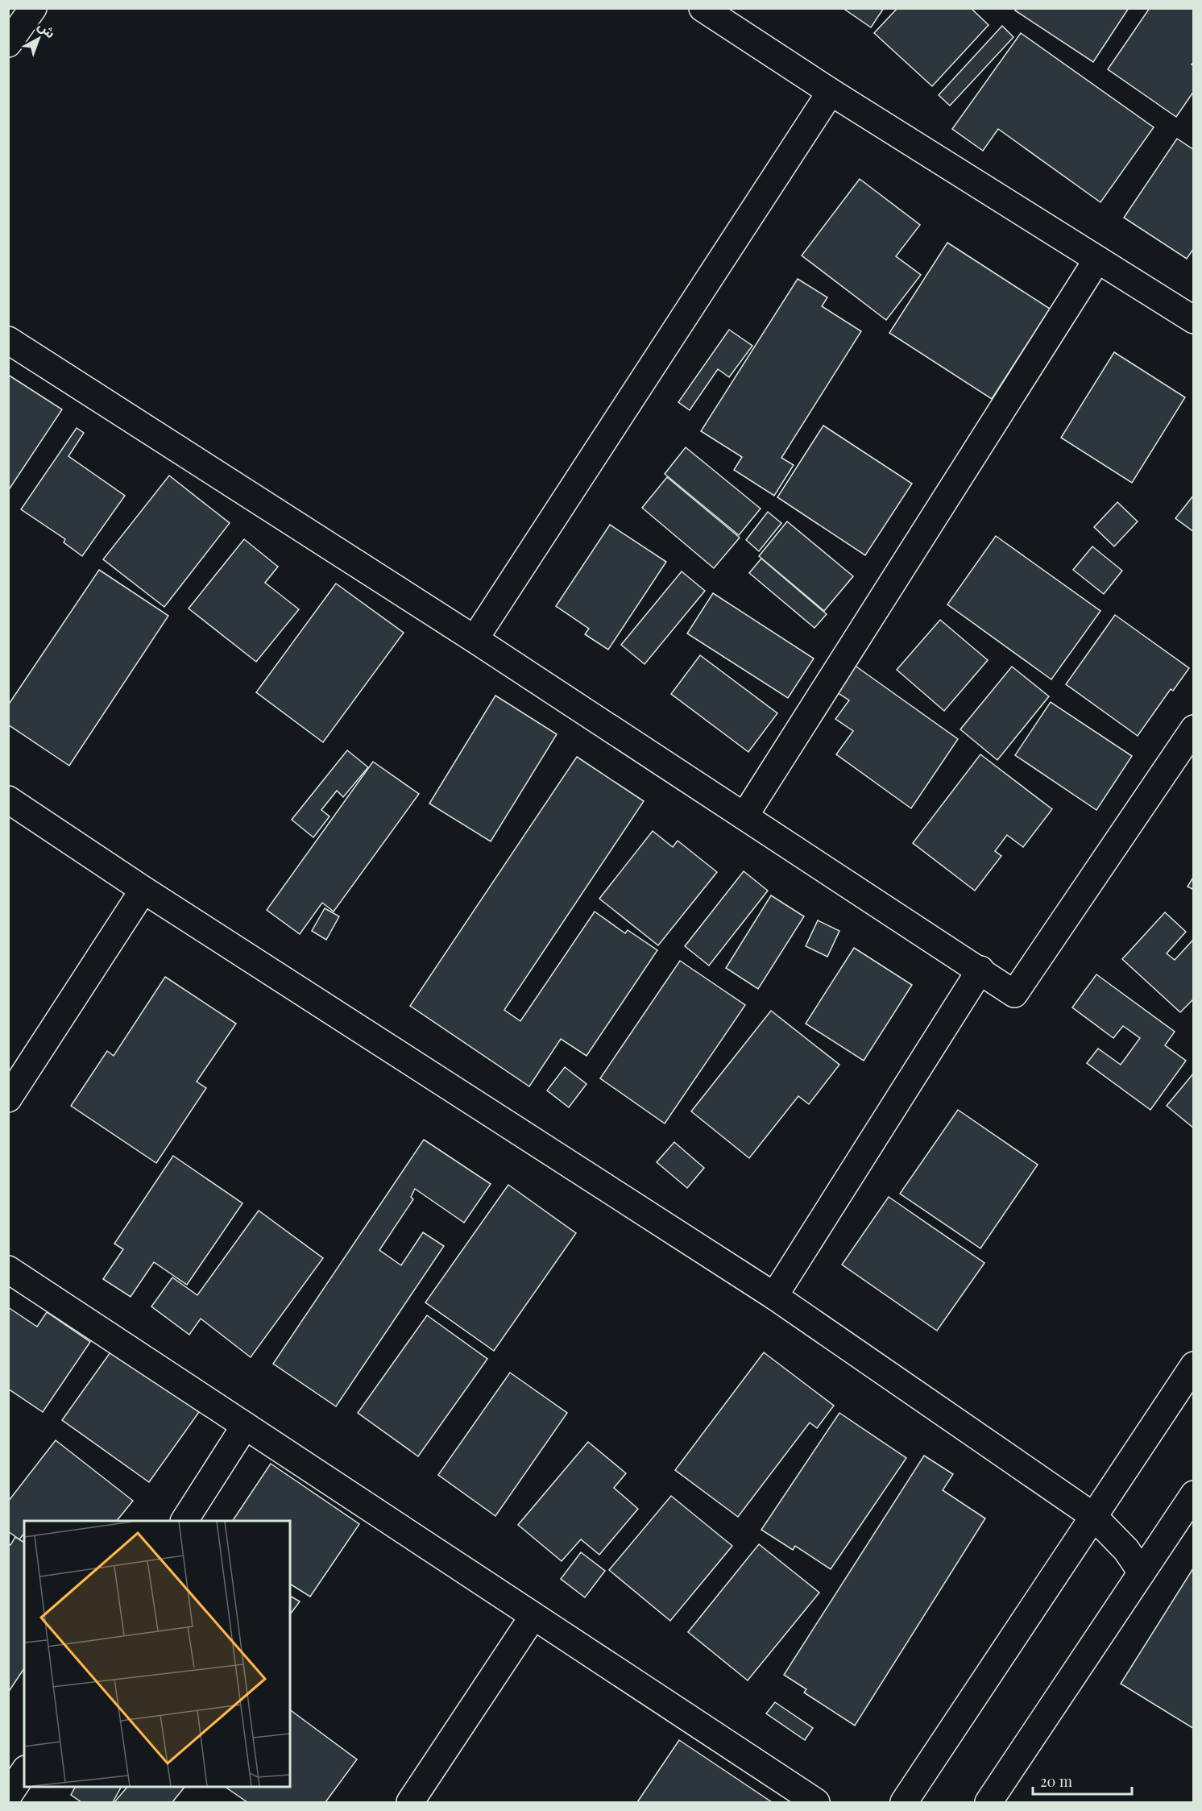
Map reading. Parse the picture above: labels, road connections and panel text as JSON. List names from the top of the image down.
{
  "scale_bar": "20 m",
  "north": "top right"
}
